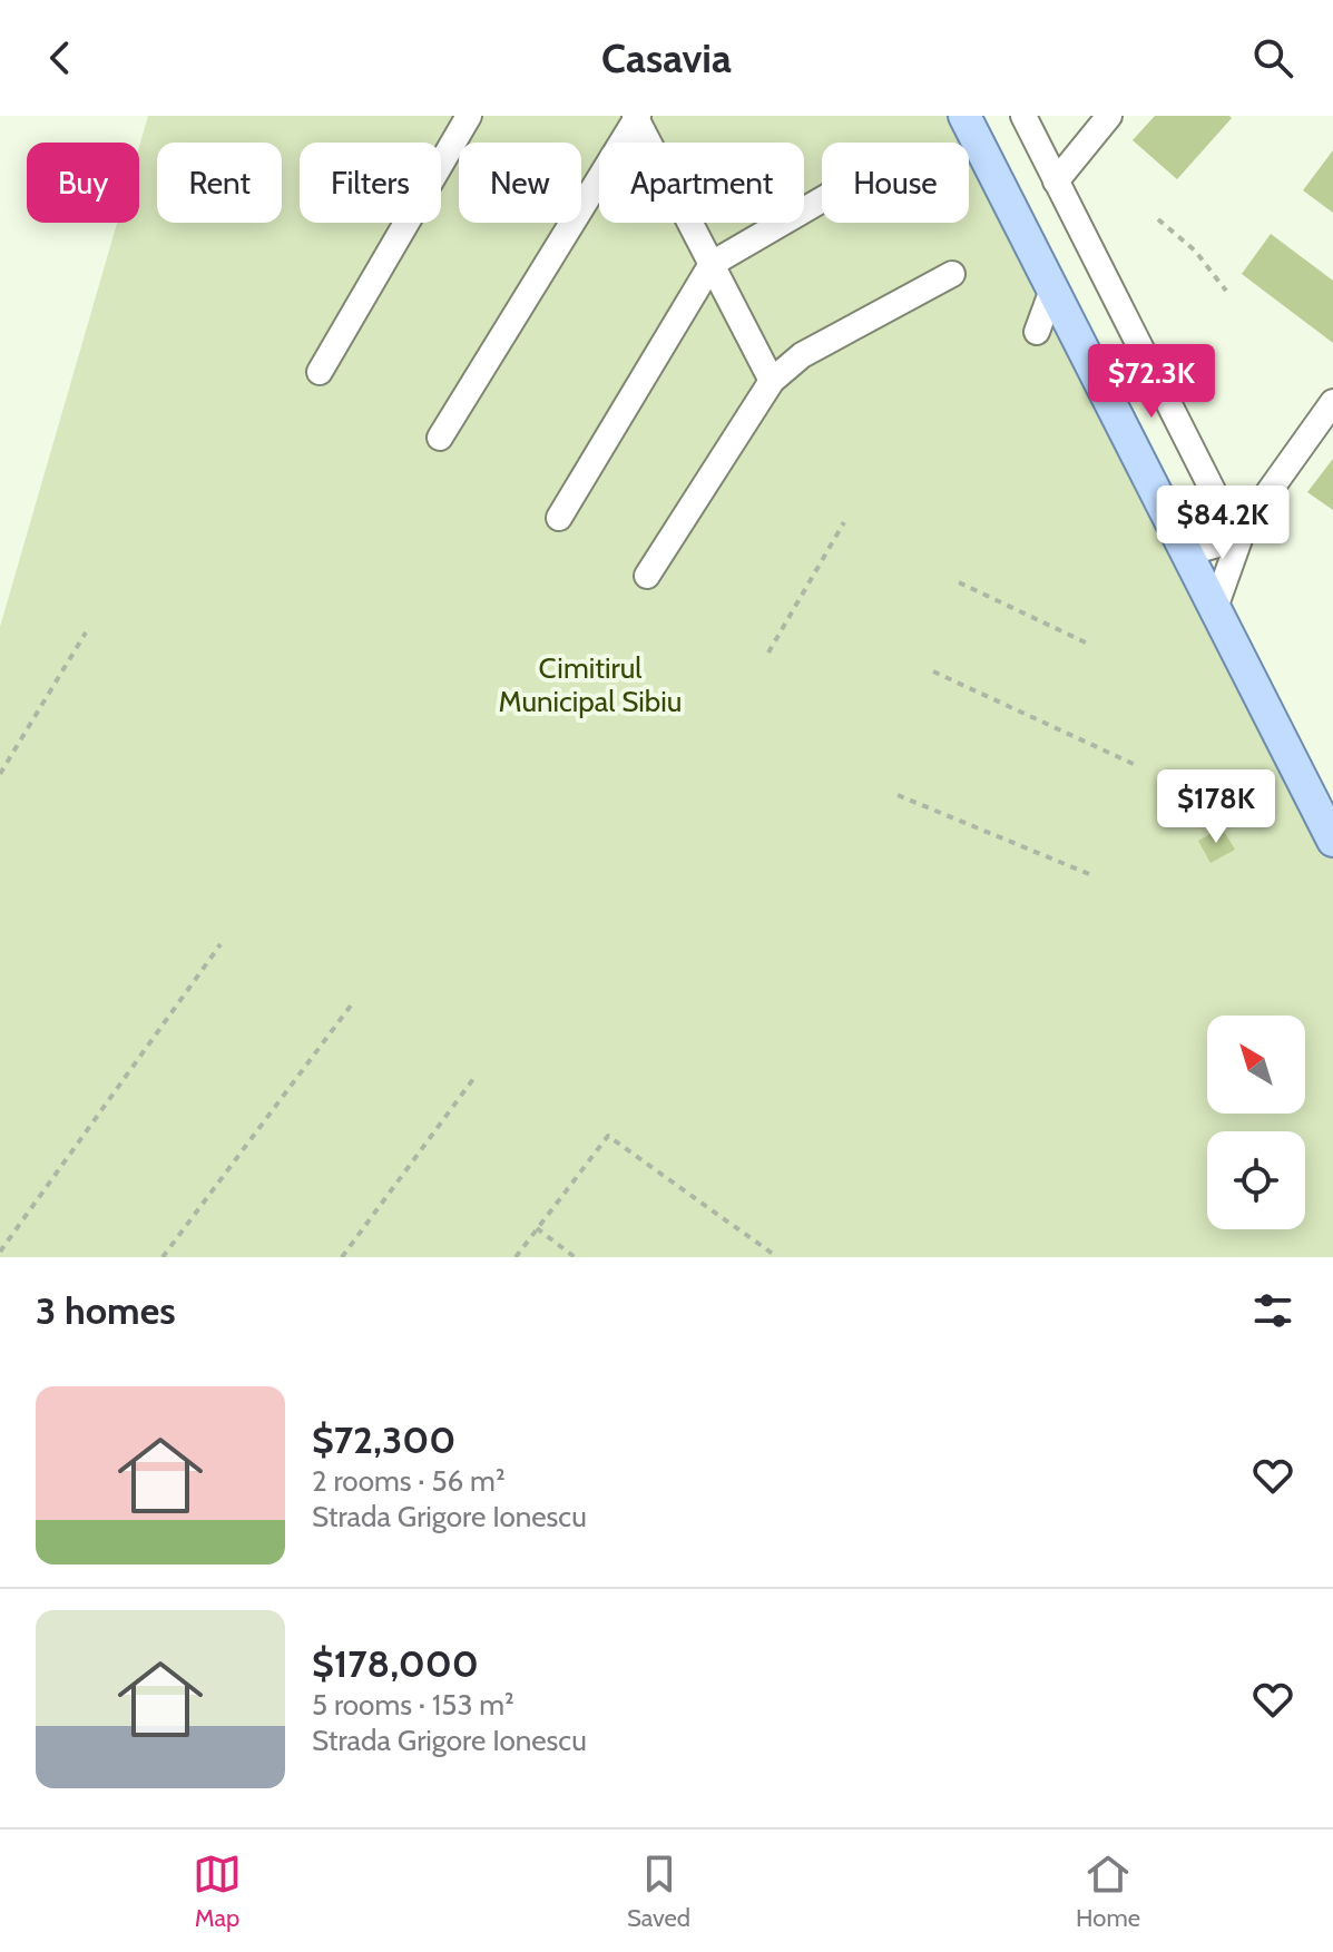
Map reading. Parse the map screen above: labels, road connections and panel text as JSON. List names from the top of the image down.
{
  "parks": ["Cimitirul Municipal Sibiu"],
  "north": "top left",
  "page": {
    "header": "Casavia",
    "chip": [
      "Buy",
      "Rent",
      "Filters",
      "New",
      "Apartment",
      "House"
    ],
    "price": ["$72.3K", "$84.2K", "$178K"],
    "heading": "3 homes",
    "list": [
      {
        "name": "$72,300",
        "note": "2 rooms · 56 m² · Strada Grigore Ionescu"
      },
      {
        "name": "$178,000",
        "note": "5 rooms · 153 m² · Strada Grigore Ionescu"
      }
    ],
    "tabs": ["Map", "Saved", "Home"]
  }
}
